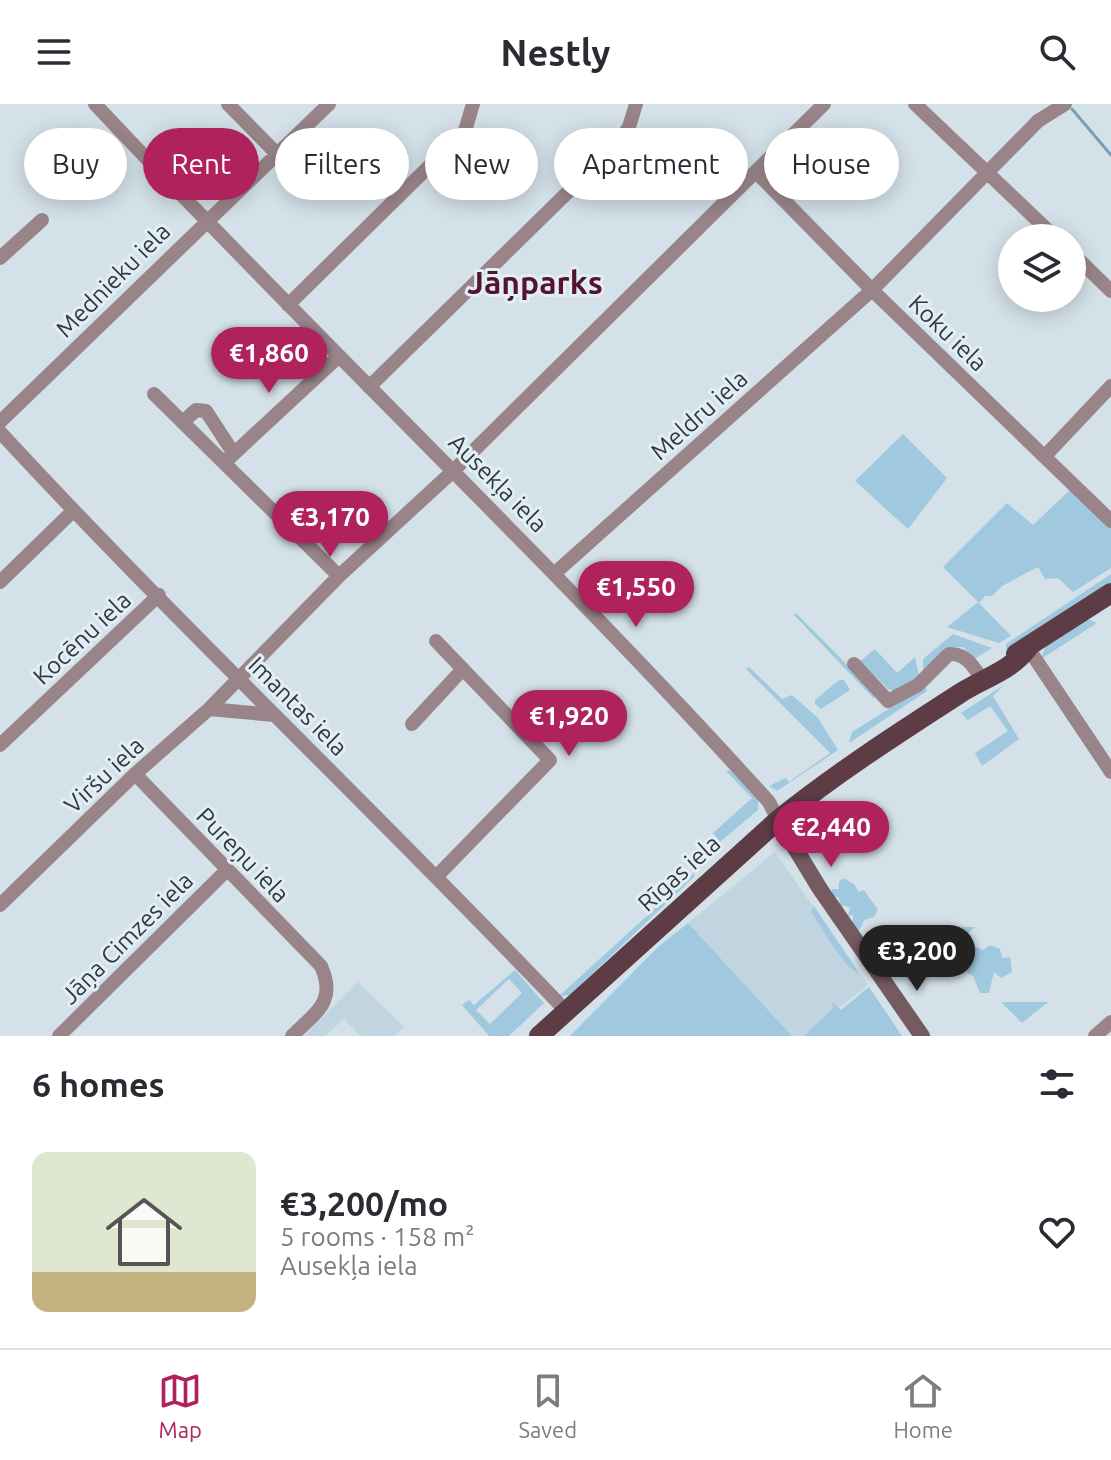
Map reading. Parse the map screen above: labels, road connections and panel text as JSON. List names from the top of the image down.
{
  "streets": {
    "main road": ["Rīgas iela"],
    "street": [
      "Mednieku iela",
      "Koku iela",
      "Meldru iela",
      "Ausekļa iela",
      "Kocēnu iela",
      "Imantas iela",
      "Viršu iela",
      "Pureņu iela",
      "Jāņa Cimzes iela"
    ]
  },
  "crossings": [
    ["Mednieku iela", "Ausekļa iela"],
    ["Koku iela", "Meldru iela"],
    ["Koku iela", "Viršu iela"],
    ["Meldru iela", "Ausekļa iela"],
    ["Ausekļa iela", "Viršu iela"],
    ["Ausekļa iela", "Rīgas iela"],
    ["Kocēnu iela", "Imantas iela"],
    ["Imantas iela", "Viršu iela"],
    ["Imantas iela", "Rīgas iela"],
    ["Viršu iela", "Pureņu iela"],
    ["Pureņu iela", "Jāņa Cimzes iela"]
  ],
  "districts": ["Jāņparks"],
  "page": {
    "header": "Nestly",
    "chip": [
      "Buy",
      "Rent",
      "Filters",
      "New",
      "Apartment",
      "House"
    ],
    "price": [
      "€1,860",
      "€3,170",
      "€1,550",
      "€1,920",
      "€2,440",
      "€3,200"
    ],
    "heading": "6 homes",
    "list": [
      {
        "name": "€3,200/mo",
        "note": "5 rooms · 158 m² · Ausekļa iela"
      }
    ],
    "tabs": ["Map", "Saved", "Home"]
  }
}
